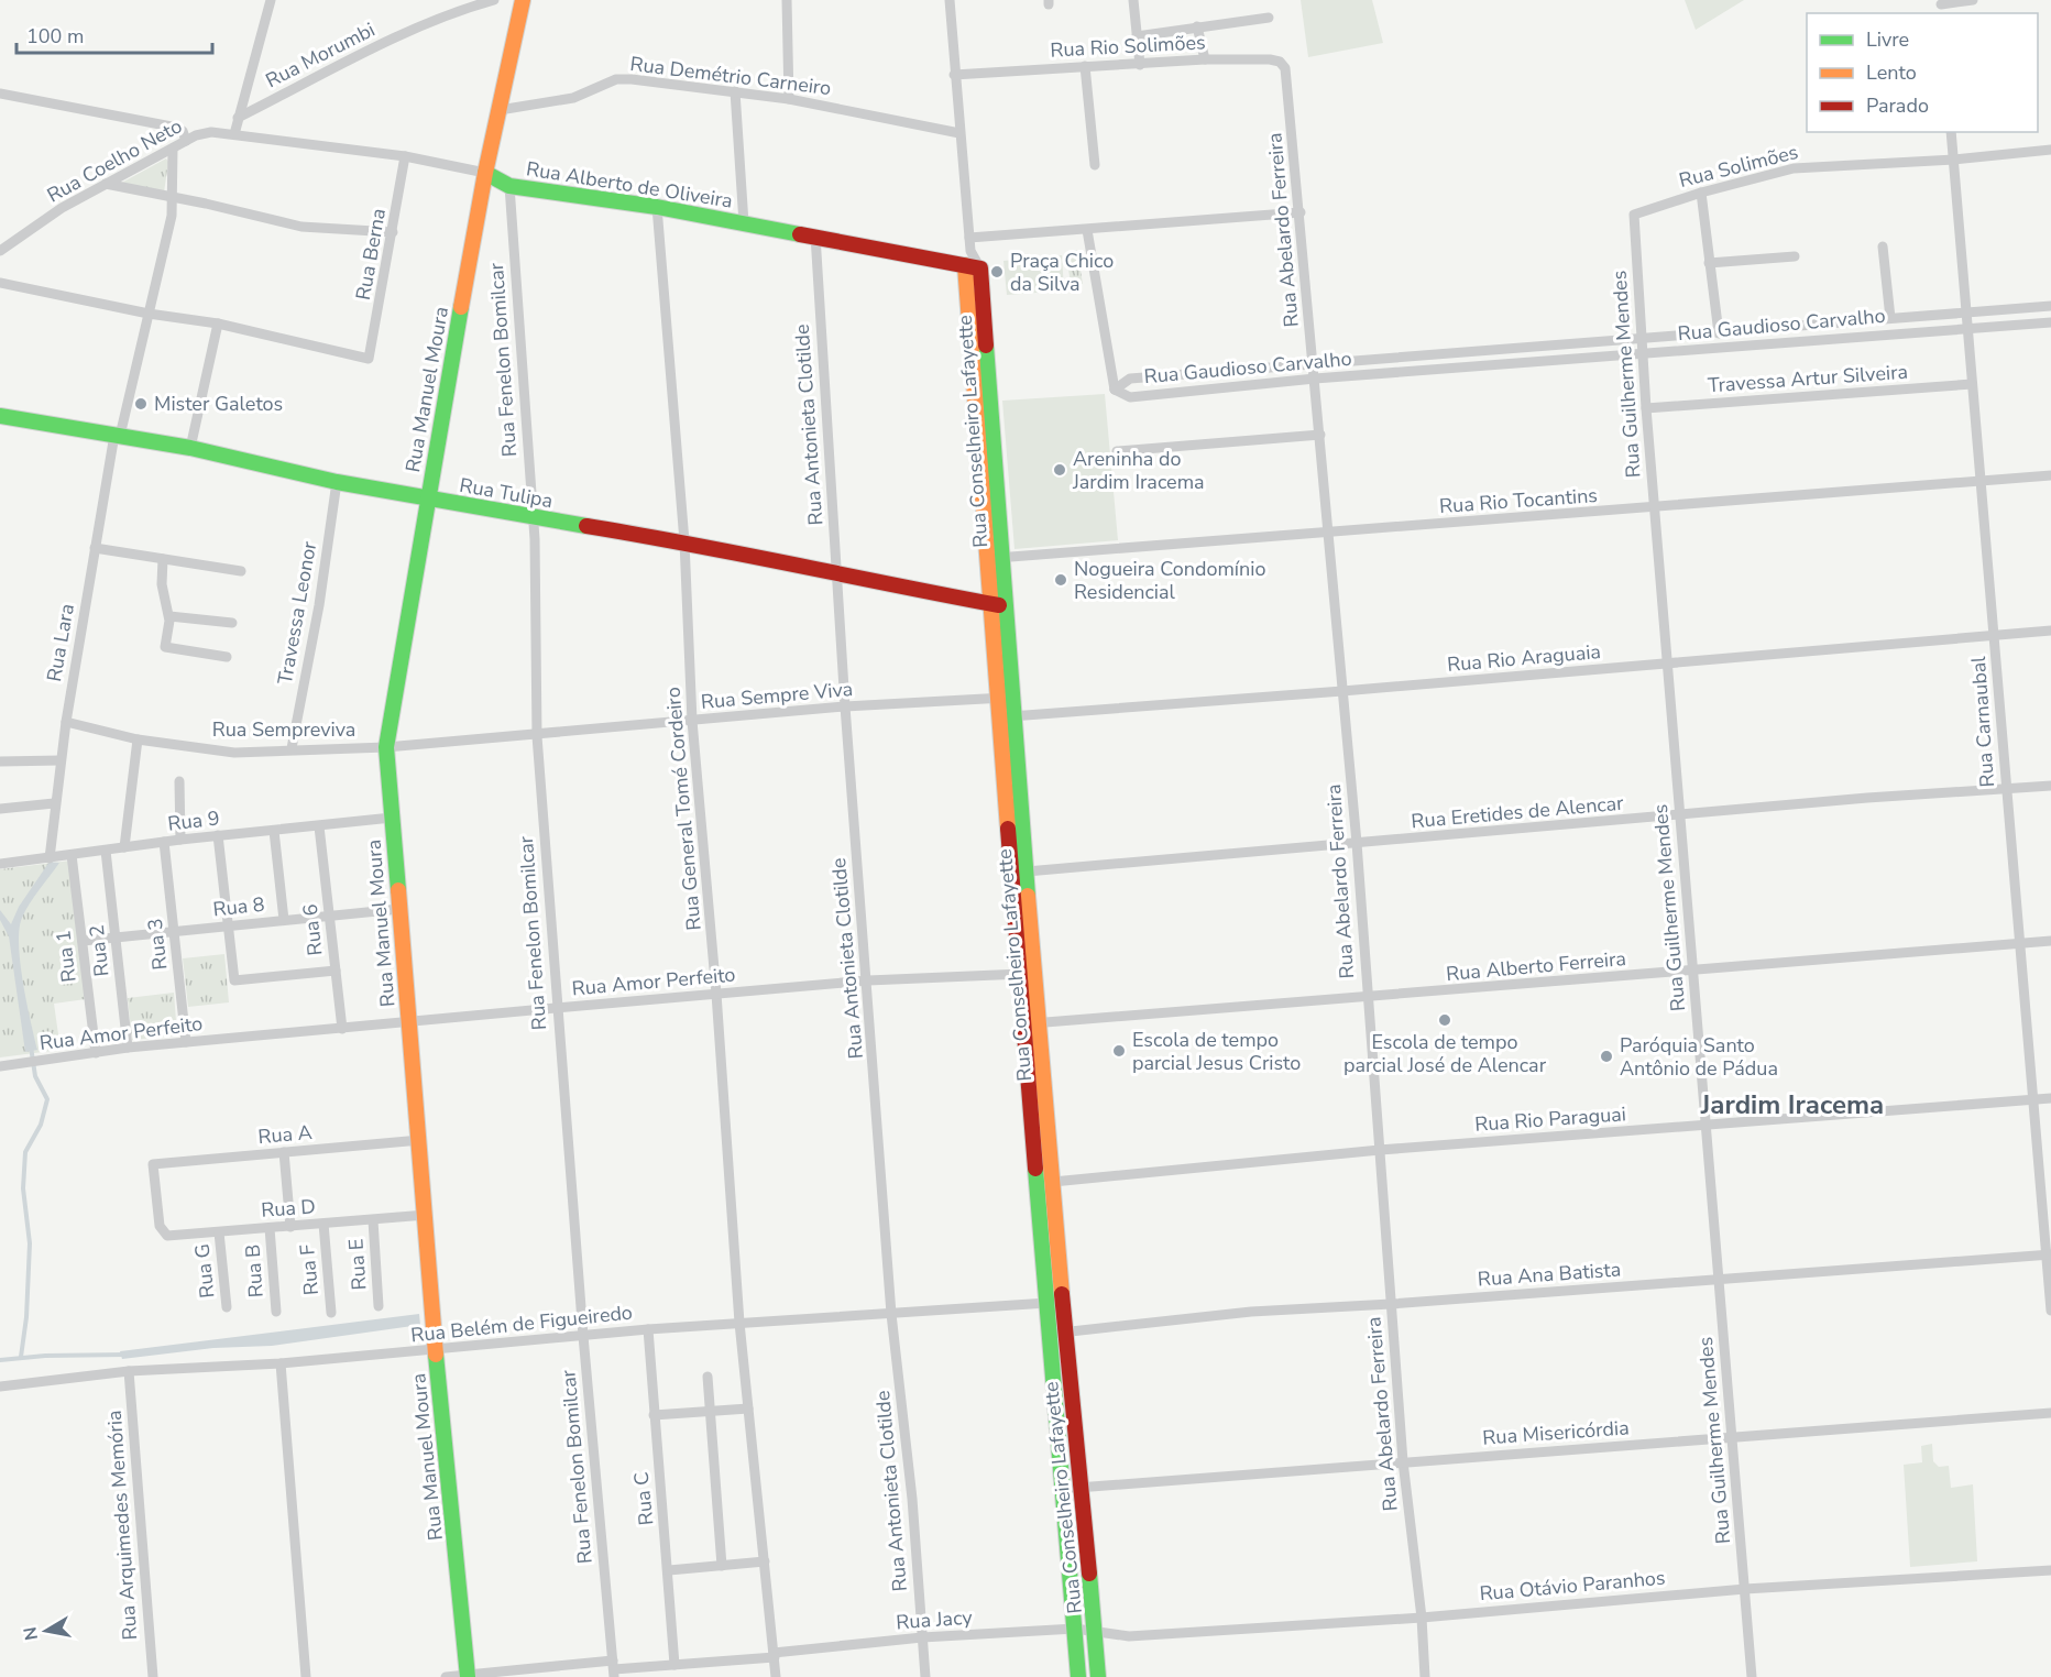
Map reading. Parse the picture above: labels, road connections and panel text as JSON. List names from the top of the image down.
{
  "streets": {
    "street": [
      "Rua Rio Solimões",
      "Rua Morumbi",
      "Rua Demétrio Carneiro",
      "Rua Coelho Neto",
      "Rua Solimões",
      "Rua Alberto de Oliveira",
      "Rua Abelardo Ferreira",
      "Rua Berna",
      "Rua Gaudioso Carvalho",
      "Rua Fenelon Bomilcar",
      "Rua Guilherme Mendes",
      "Travessa Artur Silveira",
      "Rua Manuel Moura",
      "Rua Antonieta Clotilde",
      "Rua Conselheiro Lafayette",
      "Rua Tulipa",
      "Rua Rio Tocantins",
      "Travessa Leonor",
      "Rua Lara",
      "Rua Rio Araguaia",
      "Rua Sempre Viva",
      "Rua Carnaubal",
      "Rua Sempreviva",
      "Rua General Tomé Cordeiro",
      "Rua Eretides de Alencar",
      "Rua 9",
      "Rua 8",
      "Rua 6",
      "Rua 3",
      "Rua 2",
      "Rua 1",
      "Rua Alberto Ferreira",
      "Rua Amor Perfeito",
      "Rua Rio Paraguai",
      "Rua A",
      "Rua D",
      "Rua E",
      "Rua F",
      "Rua G",
      "Rua B",
      "Rua Ana Batista",
      "Rua Belém de Figueiredo",
      "Rua Misericórdia",
      "Rua C",
      "Rua Arquimedes Memória",
      "Rua Otávio Paranhos",
      "Rua Jacy"
    ]
  },
  "crossings": [
    ["Rua Rio Solimões", "Rua Abelardo Ferreira"],
    ["Rua Rio Solimões", "Rua Conselheiro Lafayette"],
    ["Rua Demétrio Carneiro", "Rua Manuel Moura"],
    ["Rua Demétrio Carneiro", "Rua Conselheiro Lafayette"],
    ["Rua Coelho Neto", "Rua Alberto de Oliveira"],
    ["Rua Coelho Neto", "Rua Lara"],
    ["Rua Solimões", "Rua Guilherme Mendes"],
    ["Rua Solimões", "Rua Carnaubal"],
    ["Rua Alberto de Oliveira", "Rua Berna"],
    ["Rua Alberto de Oliveira", "Rua Fenelon Bomilcar"],
    ["Rua Alberto de Oliveira", "Rua Manuel Moura"],
    ["Rua Alberto de Oliveira", "Rua Antonieta Clotilde"],
    ["Rua Alberto de Oliveira", "Rua Conselheiro Lafayette"],
    ["Rua Alberto de Oliveira", "Rua General Tomé Cordeiro"],
    ["Rua Abelardo Ferreira", "Rua Gaudioso Carvalho"],
    ["Rua Abelardo Ferreira", "Rua Rio Tocantins"],
    ["Rua Abelardo Ferreira", "Rua Rio Araguaia"],
    ["Rua Abelardo Ferreira", "Rua Eretides de Alencar"],
    ["Rua Abelardo Ferreira", "Rua Alberto Ferreira"],
    ["Rua Abelardo Ferreira", "Rua Rio Paraguai"],
    ["Rua Abelardo Ferreira", "Rua Ana Batista"],
    ["Rua Abelardo Ferreira", "Rua Misericórdia"],
    ["Rua Abelardo Ferreira", "Rua Otávio Paranhos"],
    ["Rua Gaudioso Carvalho", "Rua Guilherme Mendes"],
    ["Rua Gaudioso Carvalho", "Rua Carnaubal"],
    ["Rua Fenelon Bomilcar", "Rua Tulipa"],
    ["Rua Fenelon Bomilcar", "Rua Sempre Viva"],
    ["Rua Fenelon Bomilcar", "Rua Amor Perfeito"],
    ["Rua Fenelon Bomilcar", "Rua Belém de Figueiredo"],
    ["Rua Fenelon Bomilcar", "Rua Jacy"],
    ["Rua Guilherme Mendes", "Travessa Artur Silveira"],
    ["Rua Guilherme Mendes", "Rua Rio Tocantins"],
    ["Rua Guilherme Mendes", "Rua Rio Araguaia"],
    ["Rua Guilherme Mendes", "Rua Eretides de Alencar"],
    ["Rua Guilherme Mendes", "Rua Alberto Ferreira"],
    ["Rua Guilherme Mendes", "Rua Rio Paraguai"],
    ["Rua Guilherme Mendes", "Rua Ana Batista"],
    ["Rua Guilherme Mendes", "Rua Misericórdia"],
    ["Rua Guilherme Mendes", "Rua Otávio Paranhos"],
    ["Travessa Artur Silveira", "Rua Carnaubal"],
    ["Rua Manuel Moura", "Rua Tulipa"],
    ["Rua Manuel Moura", "Rua Sempre Viva"],
    ["Rua Manuel Moura", "Rua Sempreviva"],
    ["Rua Manuel Moura", "Rua 9"],
    ["Rua Manuel Moura", "Rua 8"],
    ["Rua Manuel Moura", "Rua Amor Perfeito"],
    ["Rua Manuel Moura", "Rua A"],
    ["Rua Manuel Moura", "Rua D"],
    ["Rua Manuel Moura", "Rua Belém de Figueiredo"],
    ["Rua Manuel Moura", "Rua Jacy"],
    ["Rua Antonieta Clotilde", "Rua Tulipa"],
    ["Rua Antonieta Clotilde", "Rua Sempre Viva"],
    ["Rua Antonieta Clotilde", "Rua Amor Perfeito"],
    ["Rua Antonieta Clotilde", "Rua Belém de Figueiredo"],
    ["Rua Antonieta Clotilde", "Rua Jacy"],
    ["Rua Conselheiro Lafayette", "Rua Tulipa"],
    ["Rua Conselheiro Lafayette", "Rua Rio Tocantins"],
    ["Rua Conselheiro Lafayette", "Rua Rio Araguaia"],
    ["Rua Conselheiro Lafayette", "Rua Sempre Viva"],
    ["Rua Conselheiro Lafayette", "Rua Eretides de Alencar"],
    ["Rua Conselheiro Lafayette", "Rua Alberto Ferreira"],
    ["Rua Conselheiro Lafayette", "Rua Amor Perfeito"],
    ["Rua Conselheiro Lafayette", "Rua Rio Paraguai"],
    ["Rua Conselheiro Lafayette", "Rua Ana Batista"],
    ["Rua Conselheiro Lafayette", "Rua Belém de Figueiredo"],
    ["Rua Conselheiro Lafayette", "Rua Misericórdia"],
    ["Rua Conselheiro Lafayette", "Rua Otávio Paranhos"],
    ["Rua Conselheiro Lafayette", "Rua Jacy"],
    ["Rua Tulipa", "Travessa Leonor"],
    ["Rua Tulipa", "Rua Lara"],
    ["Rua Tulipa", "Rua General Tomé Cordeiro"],
    ["Rua Rio Tocantins", "Rua Carnaubal"],
    ["Travessa Leonor", "Rua Sempreviva"],
    ["Rua Lara", "Rua Sempreviva"],
    ["Rua Lara", "Rua 9"],
    ["Rua Rio Araguaia", "Rua Carnaubal"],
    ["Rua Sempre Viva", "Rua Sempreviva"],
    ["Rua Sempre Viva", "Rua General Tomé Cordeiro"],
    ["Rua Carnaubal", "Rua Eretides de Alencar"],
    ["Rua Carnaubal", "Rua Alberto Ferreira"],
    ["Rua Carnaubal", "Rua Rio Paraguai"],
    ["Rua Carnaubal", "Rua Ana Batista"],
    ["Rua General Tomé Cordeiro", "Rua Amor Perfeito"],
    ["Rua General Tomé Cordeiro", "Rua Belém de Figueiredo"],
    ["Rua General Tomé Cordeiro", "Rua Jacy"],
    ["Rua 9", "Rua 6"],
    ["Rua 9", "Rua 3"],
    ["Rua 9", "Rua 2"],
    ["Rua 9", "Rua 1"],
    ["Rua 8", "Rua 6"],
    ["Rua 8", "Rua 3"],
    ["Rua 8", "Rua 2"],
    ["Rua 8", "Rua 1"],
    ["Rua 6", "Rua Amor Perfeito"],
    ["Rua 3", "Rua Amor Perfeito"],
    ["Rua 2", "Rua Amor Perfeito"],
    ["Rua 1", "Rua Amor Perfeito"],
    ["Rua A", "Rua D"],
    ["Rua D", "Rua E"],
    ["Rua D", "Rua F"],
    ["Rua D", "Rua G"],
    ["Rua D", "Rua B"],
    ["Rua Belém de Figueiredo", "Rua C"],
    ["Rua Belém de Figueiredo", "Rua Arquimedes Memória"],
    ["Rua C", "Rua Jacy"],
    ["Rua Otávio Paranhos", "Rua Jacy"]
  ],
  "districts": ["Jardim Iracema"],
  "places": [
    "Praça Chico da Silva",
    "Mister Galetos",
    "Areninha do Jardim Iracema",
    "Nogueira Condomínio Residencial",
    "Escola de tempo parcial José de Alencar",
    "Escola de tempo parcial Jesus Cristo",
    "Paróquia Santo Antônio de Pádua"
  ],
  "legend": ["Livre", "Lento", "Parado"],
  "scale_bar": "100 m",
  "north": "left"
}
